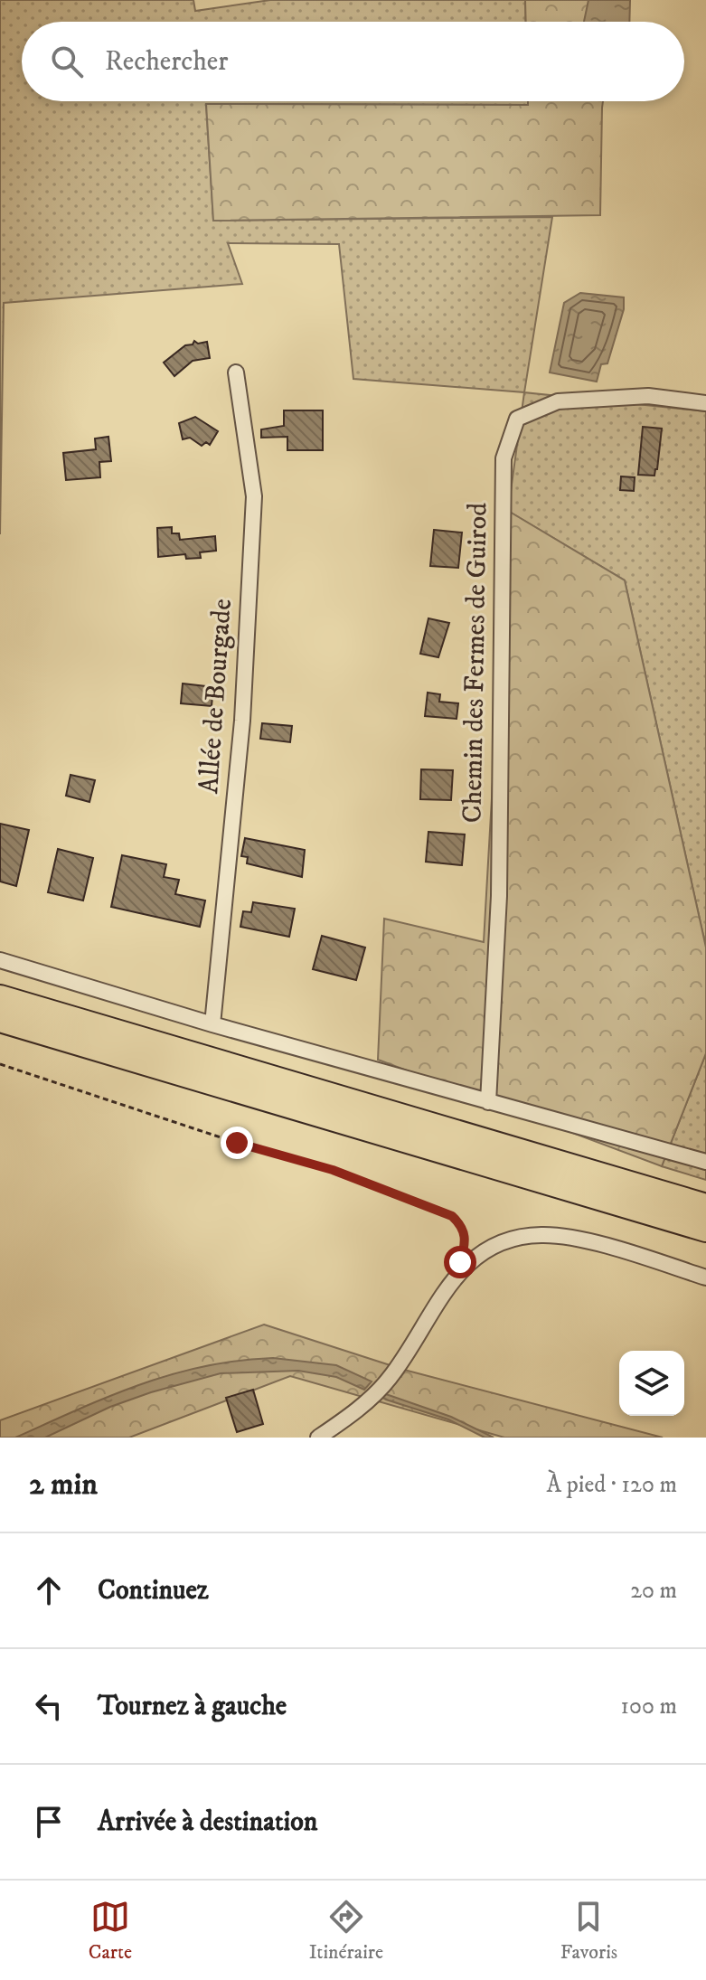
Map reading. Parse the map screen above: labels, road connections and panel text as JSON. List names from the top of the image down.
{
  "streets": {
    "street": ["Chemin des Fermes de Guirod", "Allée de Bourgade"]
  },
  "page": {
    "search": "Rechercher",
    "heading": ["2 min", "À pied · 120 m"],
    "list": [
      ["Continuez", "20 m"],
      ["Tournez à gauche", "100 m"],
      "Arrivée à destination"
    ],
    "nav": ["Carte", "Itinéraire", "Favoris"]
  }
}
